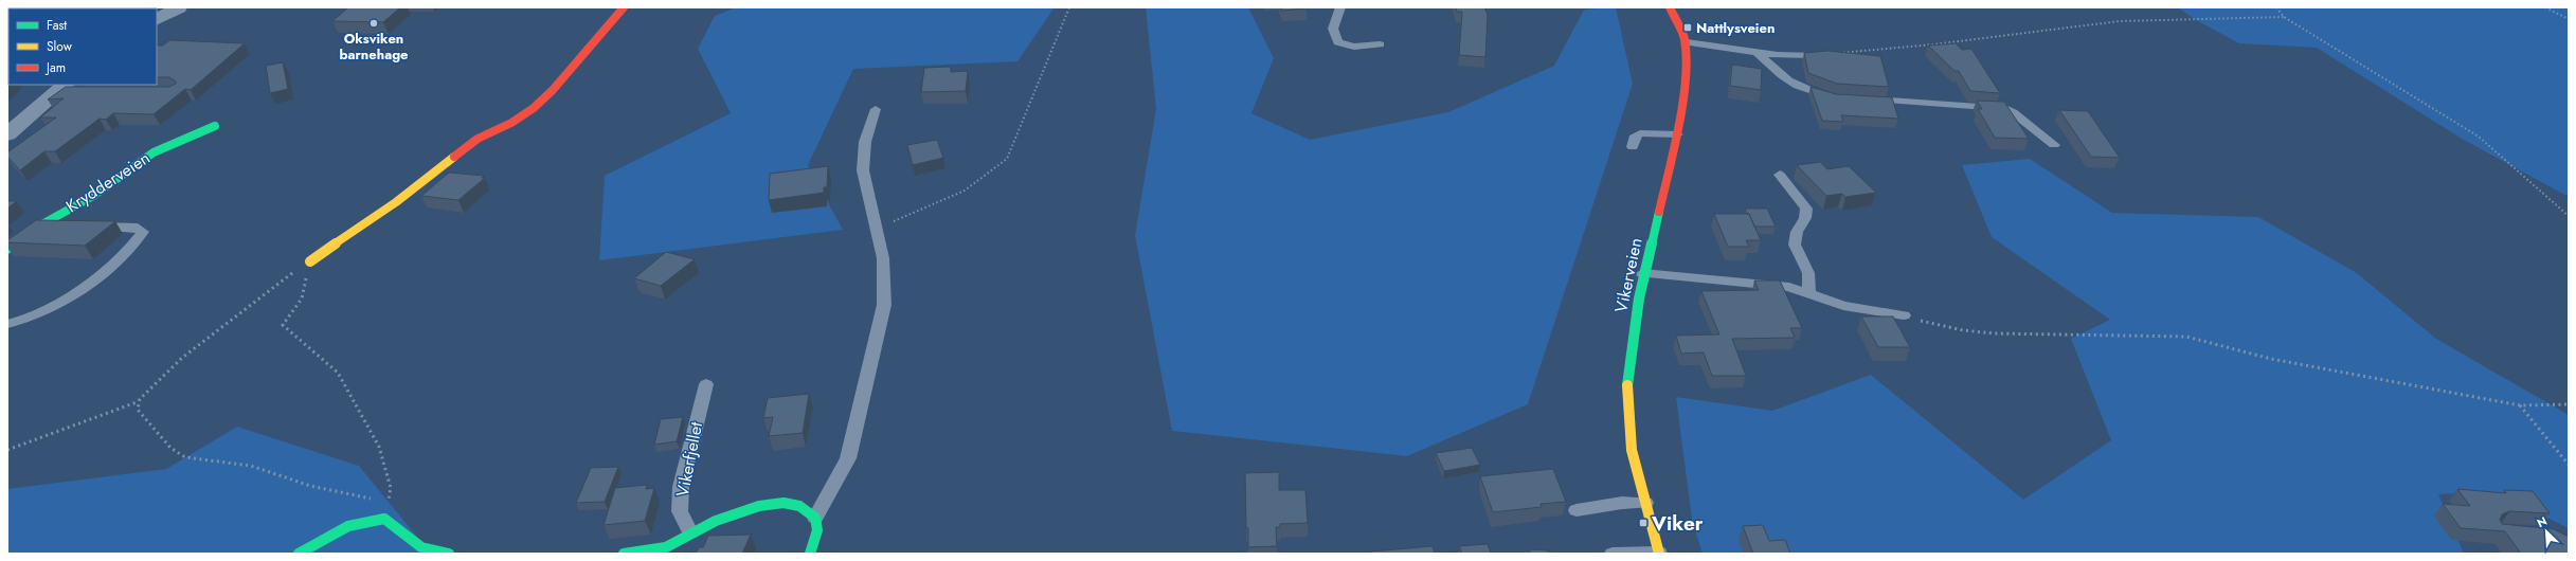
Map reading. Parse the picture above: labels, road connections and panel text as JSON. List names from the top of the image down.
{
  "streets": {
    "street": ["Krydderveien", "Vikerveien"],
    "lane": ["Vikerfjellet"]
  },
  "places": {
    "other": ["Oksviken barnehage"],
    "transit": ["Nattlysveien", "Viker"]
  },
  "legend": ["Fast", "Slow", "Jam"],
  "north": "top left"
}
